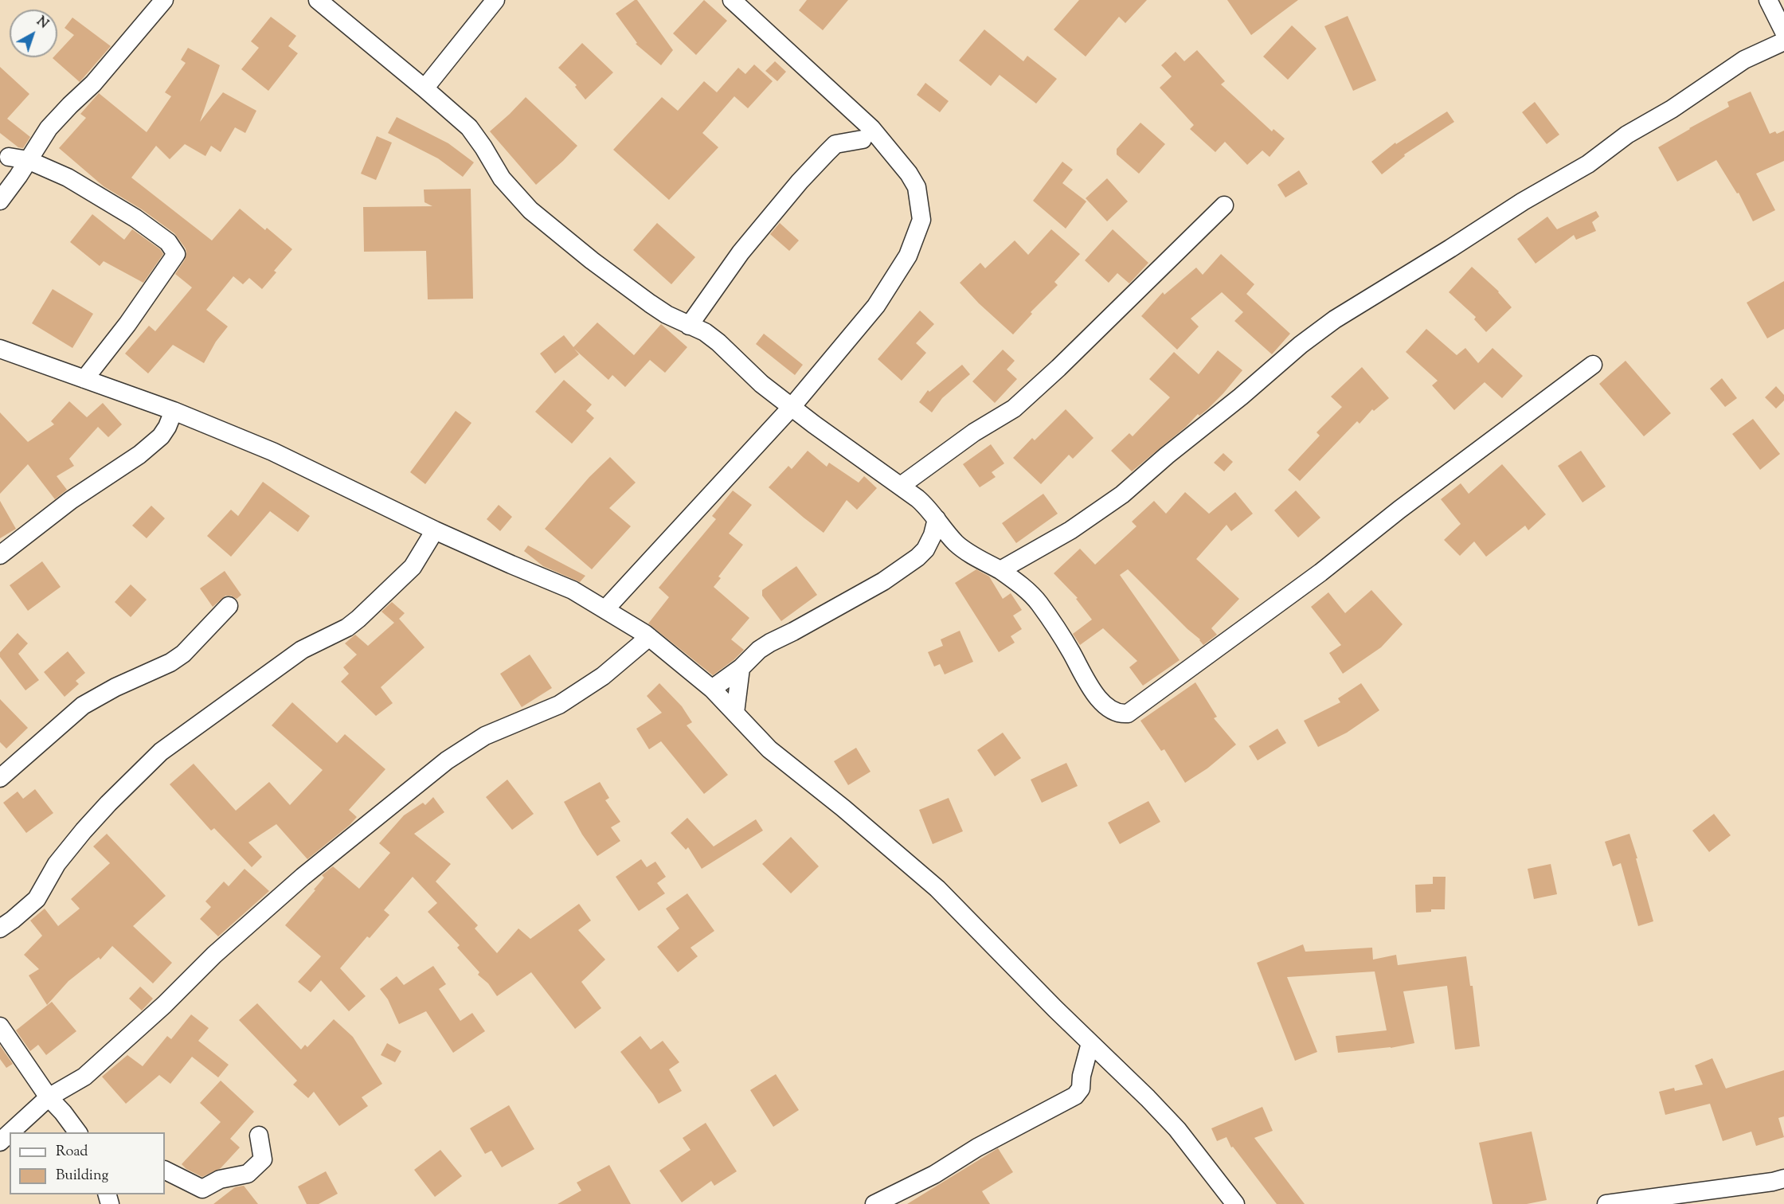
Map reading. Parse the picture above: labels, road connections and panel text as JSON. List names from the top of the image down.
{
  "legend": ["Road", "Building"],
  "north": "top right"
}
